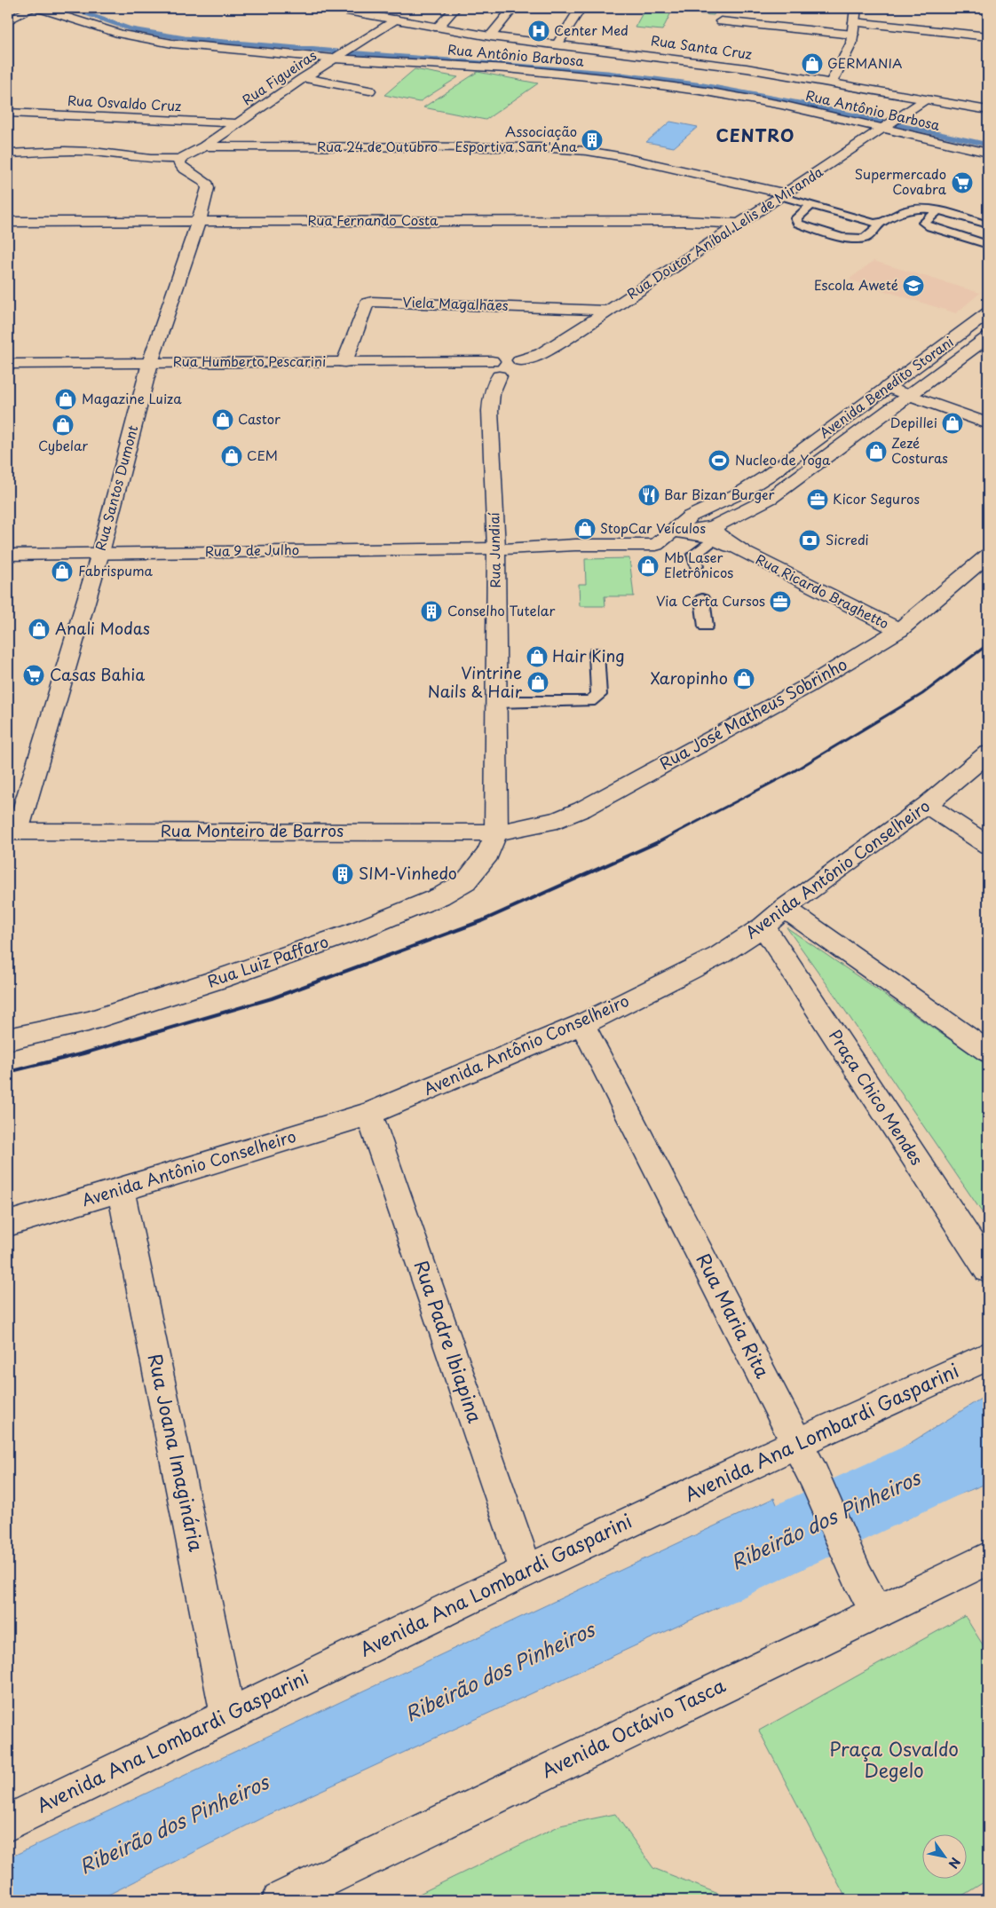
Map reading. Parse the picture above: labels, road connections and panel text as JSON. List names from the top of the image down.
{
  "streets": {
    "street": [
      "Rua Santa Cruz",
      "Rua Antônio Barbosa",
      "Rua Figueiras",
      "Rua Osvaldo Cruz",
      "Rua 24 de Outubro",
      "Rua Fernando Costa",
      "Rua Doutor Aníbal Lelis de Miranda",
      "Viela Magalhães",
      "Rua Humberto Pescarini",
      "Avenida Benedito Storani",
      "Rua Santos Dumont",
      "Rua Jundiaí",
      "Rua 9 de Julho",
      "Rua Ricardo Braghetto",
      "Rua José Matheus Sobrinho",
      "Rua Monteiro de Barros",
      "Avenida Antônio Conselheiro",
      "Rua Luiz Paffaro",
      "Praça Chico Mendes",
      "Rua Maria Rita",
      "Rua Padre Ibiapina",
      "Avenida Ana Lombardi Gasparini",
      "Rua Joana Imaginária",
      "Avenida Octávio Tasca"
    ]
  },
  "crossings": [
    ["Rua Santa Cruz", "Rua Figueiras"],
    ["Rua Santa Cruz", "Rua Doutor Aníbal Lelis de Miranda"],
    ["Rua Antônio Barbosa", "Rua Figueiras"],
    ["Rua Antônio Barbosa", "Rua Doutor Aníbal Lelis de Miranda"],
    ["Rua Figueiras", "Rua Osvaldo Cruz"],
    ["Rua Figueiras", "Rua 24 de Outubro"],
    ["Rua Figueiras", "Rua Santos Dumont"],
    ["Rua 24 de Outubro", "Rua Doutor Aníbal Lelis de Miranda"],
    ["Rua Fernando Costa", "Rua Doutor Aníbal Lelis de Miranda"],
    ["Rua Fernando Costa", "Rua Santos Dumont"],
    ["Rua Doutor Aníbal Lelis de Miranda", "Viela Magalhães"],
    ["Rua Doutor Aníbal Lelis de Miranda", "Rua Humberto Pescarini"],
    ["Viela Magalhães", "Rua Humberto Pescarini"],
    ["Rua Humberto Pescarini", "Rua Santos Dumont"],
    ["Rua Humberto Pescarini", "Rua Jundiaí"],
    ["Avenida Benedito Storani", "Rua Jundiaí"],
    ["Avenida Benedito Storani", "Rua 9 de Julho"],
    ["Avenida Benedito Storani", "Rua Ricardo Braghetto"],
    ["Rua Santos Dumont", "Rua 9 de Julho"],
    ["Rua Santos Dumont", "Rua Monteiro de Barros"],
    ["Rua Jundiaí", "Rua 9 de Julho"],
    ["Rua Jundiaí", "Rua José Matheus Sobrinho"],
    ["Rua Jundiaí", "Rua Monteiro de Barros"],
    ["Rua Jundiaí", "Rua Luiz Paffaro"],
    ["Rua Ricardo Braghetto", "Rua José Matheus Sobrinho"],
    ["Rua José Matheus Sobrinho", "Rua Monteiro de Barros"],
    ["Rua José Matheus Sobrinho", "Rua Luiz Paffaro"],
    ["Rua Monteiro de Barros", "Rua Luiz Paffaro"],
    ["Avenida Antônio Conselheiro", "Praça Chico Mendes"],
    ["Avenida Antônio Conselheiro", "Rua Maria Rita"],
    ["Avenida Antônio Conselheiro", "Rua Padre Ibiapina"],
    ["Avenida Antônio Conselheiro", "Rua Joana Imaginária"],
    ["Rua Maria Rita", "Avenida Ana Lombardi Gasparini"],
    ["Rua Maria Rita", "Avenida Octávio Tasca"],
    ["Rua Padre Ibiapina", "Avenida Ana Lombardi Gasparini"],
    ["Avenida Ana Lombardi Gasparini", "Rua Joana Imaginária"]
  ],
  "districts": ["CENTRO"],
  "water": ["Ribeirão dos Pinheiros"],
  "parks": ["Praça Osvaldo Degelo"],
  "places": {
    "hospital": ["Center Med"],
    "shop": [
      "GERMANIA",
      "Magazine Luiza",
      "Castor",
      "Depillei",
      "Cybelar",
      "Zezé Costuras",
      "CEM",
      "StopCar Veículos",
      "Mb Laser Eletrônicos",
      "Fabrispuma",
      "Anali Modas",
      "Hair King",
      "Xaropinho",
      "Vintrine Nails & Hair"
    ],
    "building": ["Associação Esportiva Sant'Ana", "Conselho Tutelar", "SIM-Vinhedo"],
    "supermarket": ["Supermercado Covabra", "Casas Bahia"],
    "school or university": ["Escola Aweté"],
    "sports": ["Nucleo de Yoga"],
    "restaurant": ["Bar Bizan Burger"],
    "office": ["Kicor Seguros", "Via Certa Cursos"],
    "bank": ["Sicredi"]
  },
  "north": "bottom right"
}
